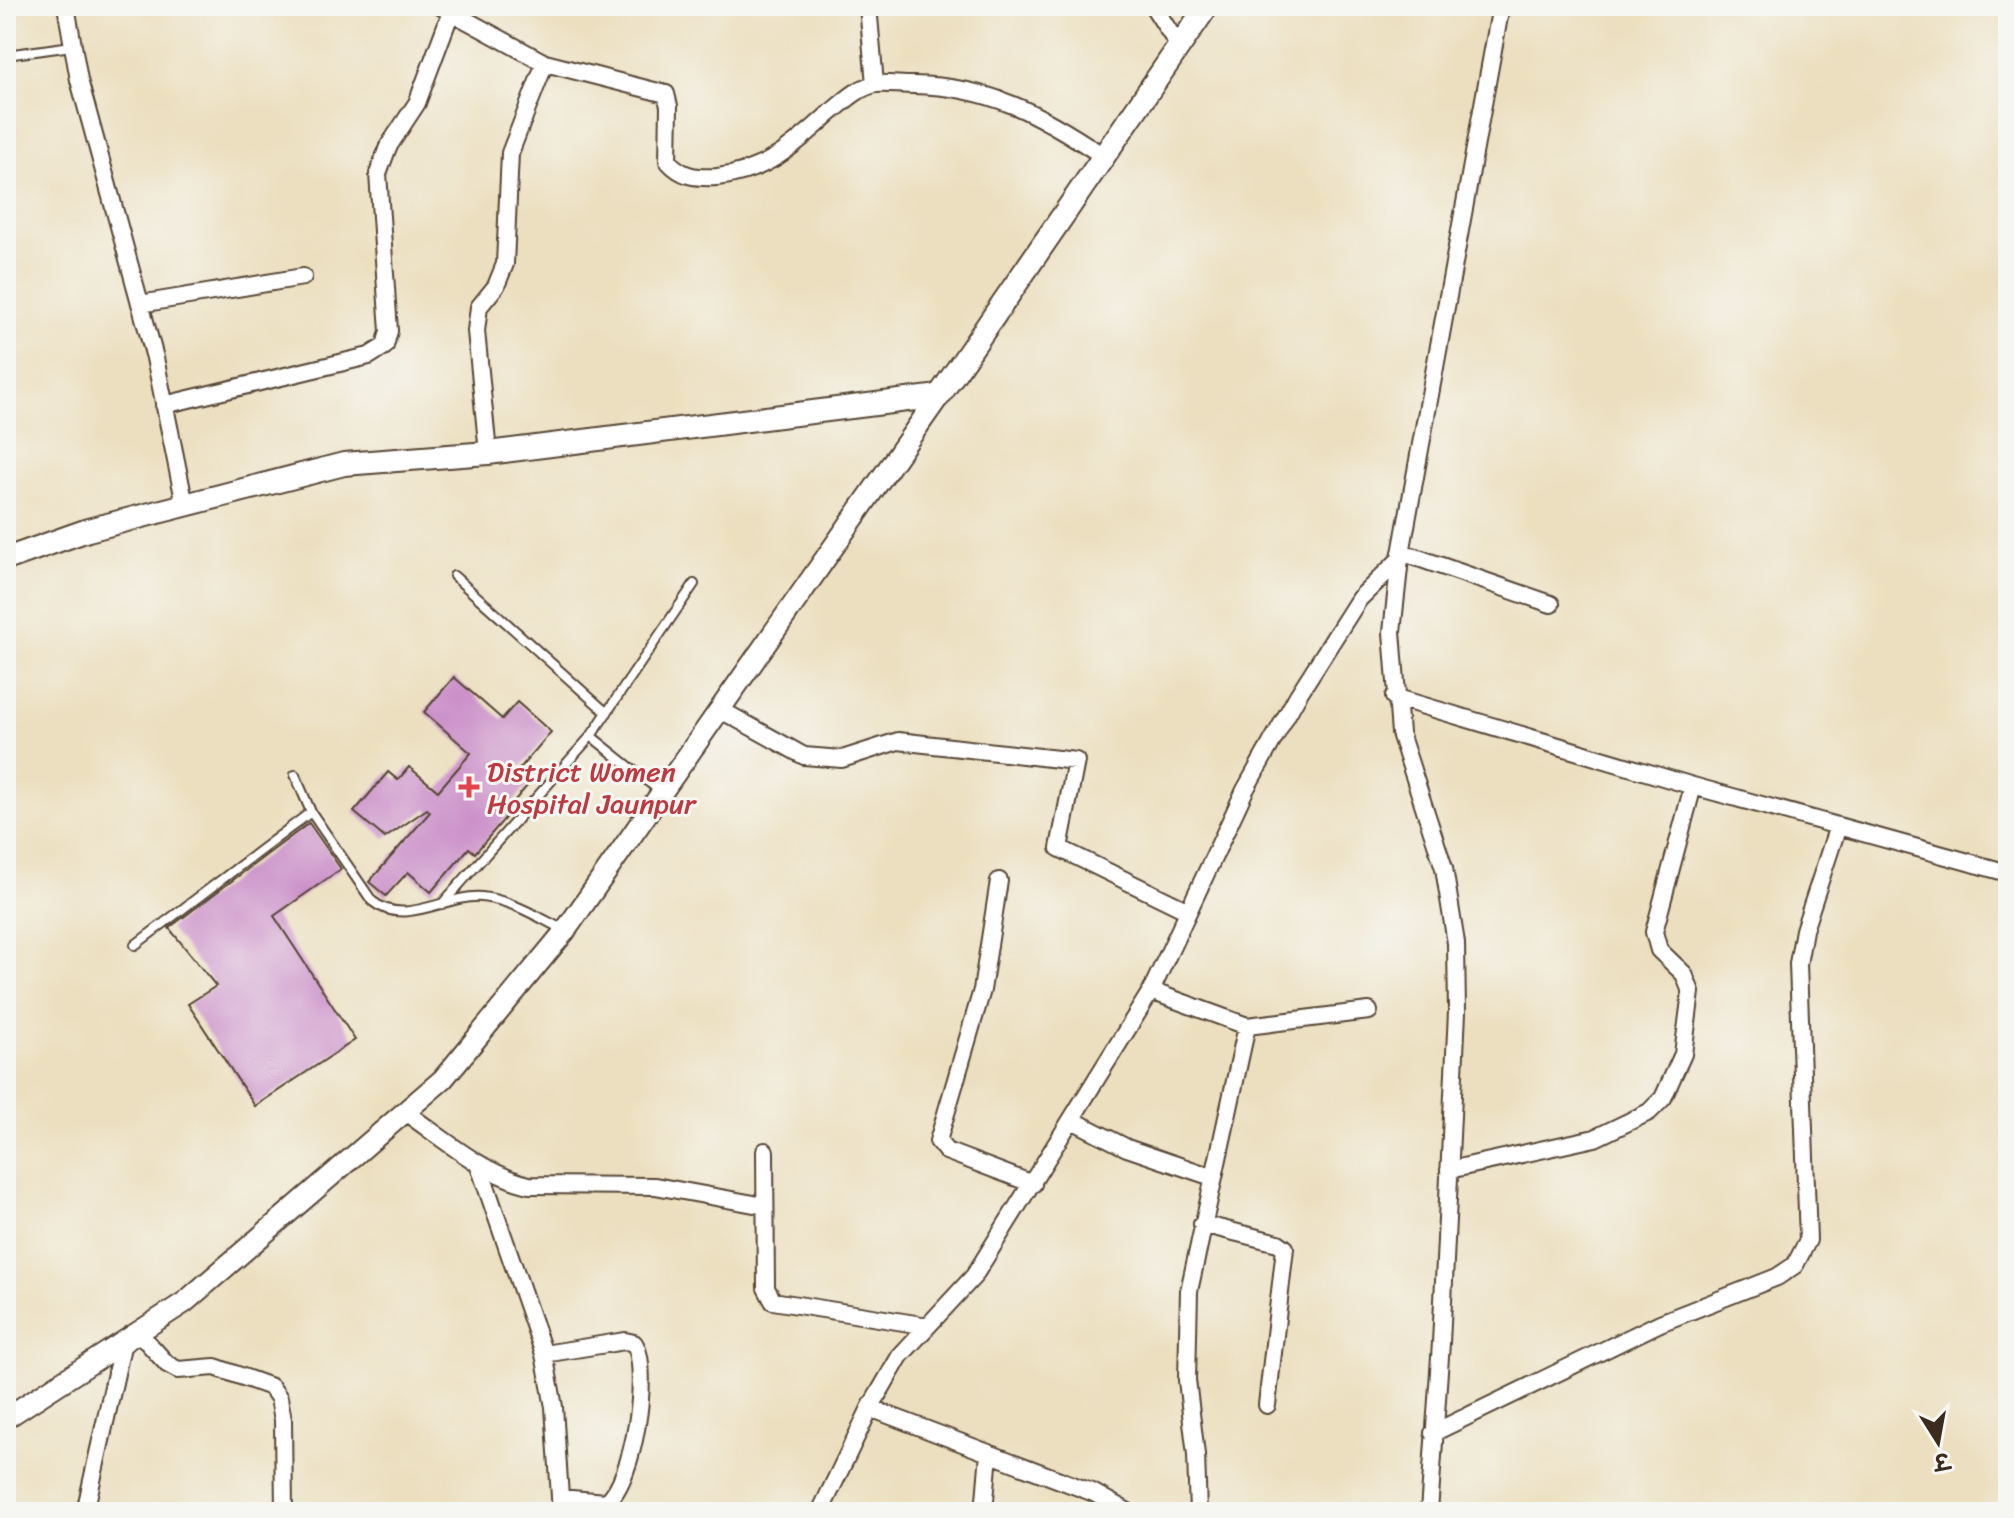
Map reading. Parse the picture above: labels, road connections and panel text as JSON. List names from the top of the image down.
{
  "places": {
    "health": ["District Women Hospital Jaunpur"]
  },
  "north": "bottom"
}
